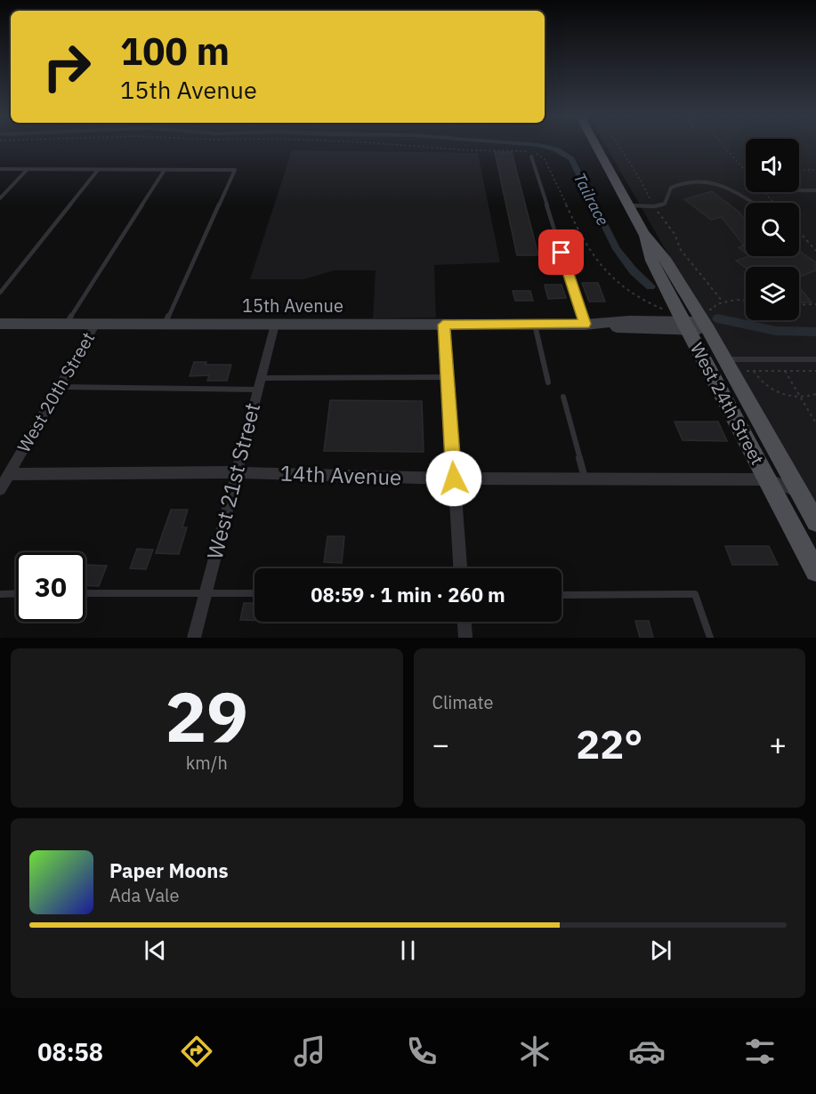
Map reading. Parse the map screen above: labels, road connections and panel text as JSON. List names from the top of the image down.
{
  "streets": {
    "main road": ["West 24th Street"],
    "street": [
      "15th Avenue",
      "West 20th Street",
      "14th Avenue",
      "West 21st Street"
    ]
  },
  "crossings": [
    ["15th Avenue", "West 20th Street"],
    ["15th Avenue", "West 24th Street"],
    ["15th Avenue", "West 21st Street"],
    ["West 20th Street", "14th Avenue"],
    ["West 24th Street", "14th Avenue"],
    ["14th Avenue", "West 21st Street"]
  ],
  "water": ["Tailrace"],
  "page": {
    "turn": ["100 m", "15th Avenue"],
    "limit": "30",
    "trip": "08:59 · 1 min · 260 m",
    "tile": [
      ["29", "km/h"],
      "Climate"
    ],
    "heat": ["−", "22°", "+"],
    "song": ["Paper Moons", "Ada Vale"],
    "tabs": "08:58"
  }
}
